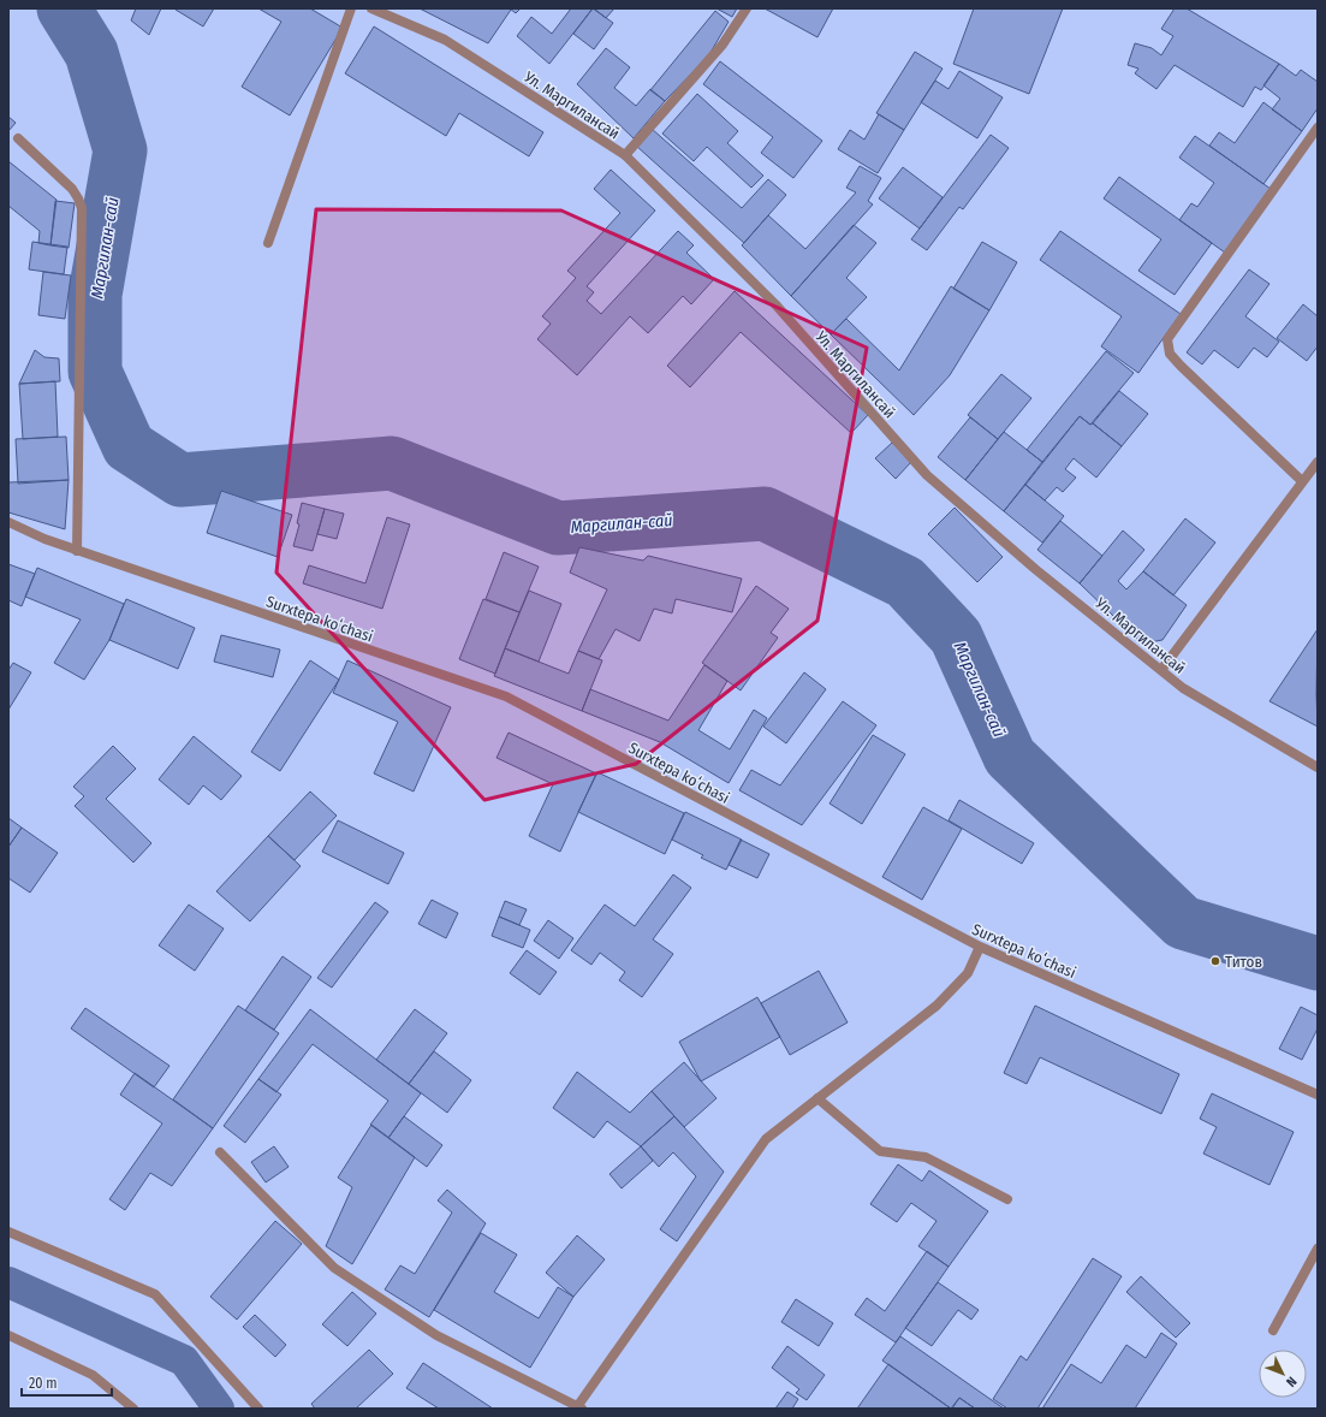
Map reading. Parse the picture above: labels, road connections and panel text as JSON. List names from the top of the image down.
{
  "streets": {
    "street": ["Ул. Маргилансай", "Surxtepa koʻchasi"]
  },
  "water": ["Маргилан-сай"],
  "places": ["Титов"],
  "scale_bar": "20 m",
  "north": "bottom right"
}
